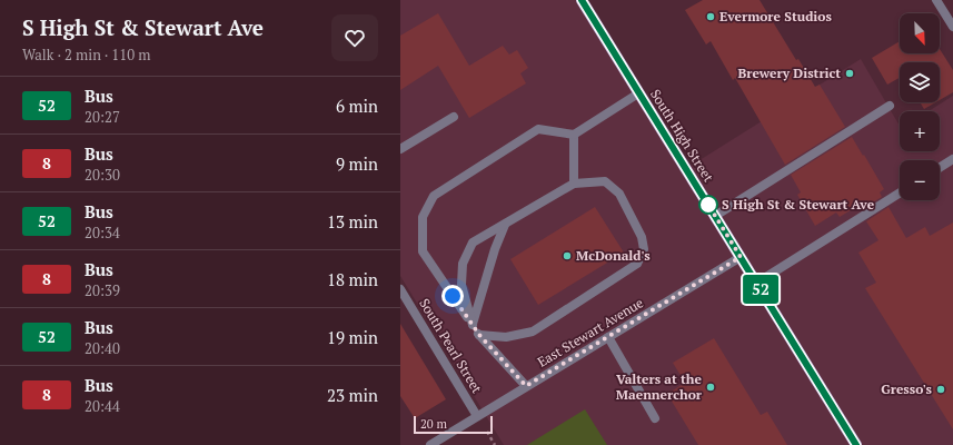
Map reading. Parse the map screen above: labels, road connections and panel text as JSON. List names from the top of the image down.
{
  "streets": {
    "main road": ["South High Street"],
    "street": ["East Stewart Avenue", "South Pearl Street"]
  },
  "crossings": [
    ["South High Street", "East Stewart Avenue"],
    ["East Stewart Avenue", "South Pearl Street"]
  ],
  "places": [
    "Evermore Studios",
    "Brewery District",
    "S High St & Stewart Ave",
    "McDonald's",
    "Valters at the Maennerchor",
    "Gresso's"
  ],
  "lines": ["bus line 52"],
  "scale_bar": "20 m",
  "north": "bottom right",
  "page": {
    "heading": ["S High St & Stewart Ave", "Walk · 2 min · 110 m"],
    "on_map": "52",
    "map_buttons": ["+", "−"],
    "list": [
      {
        "mark": "52",
        "name": "Bus",
        "note": "20:27",
        "value": "6 min"
      },
      {
        "mark": "8",
        "name": "Bus",
        "note": "20:30",
        "value": "9 min"
      },
      {
        "mark": "52",
        "name": "Bus",
        "note": "20:34",
        "value": "13 min"
      },
      {
        "mark": "8",
        "name": "Bus",
        "note": "20:39",
        "value": "18 min"
      },
      {
        "mark": "52",
        "name": "Bus",
        "note": "20:40",
        "value": "19 min"
      },
      {
        "mark": "8",
        "name": "Bus",
        "note": "20:44",
        "value": "23 min"
      }
    ],
    "scale": "20 m"
  }
}
